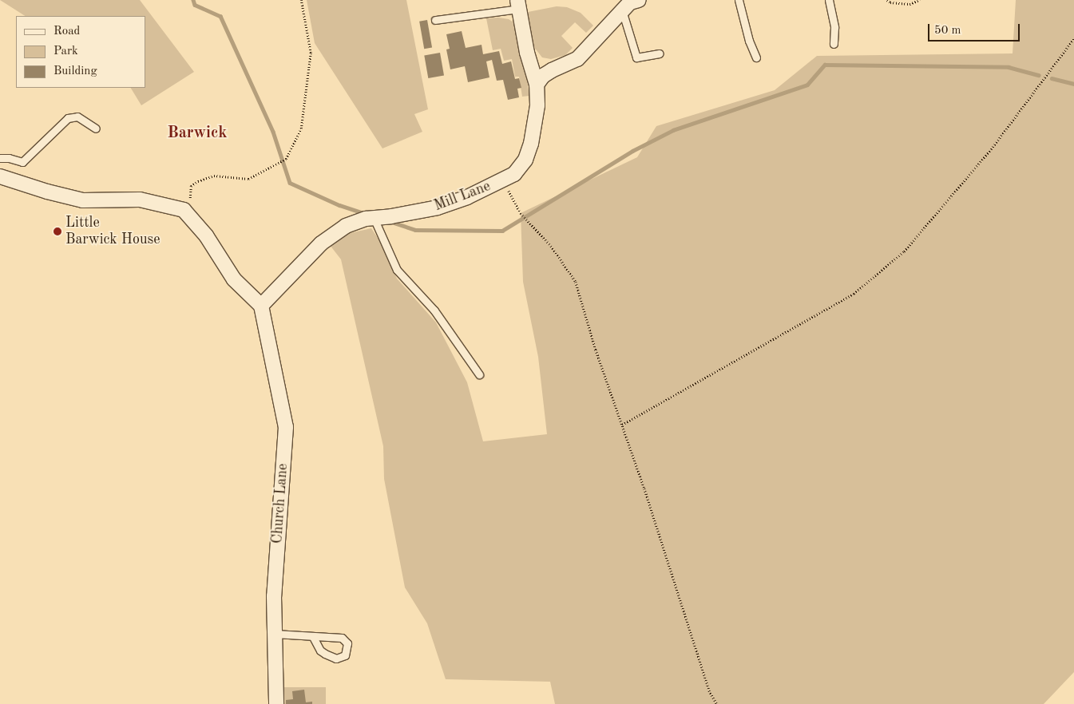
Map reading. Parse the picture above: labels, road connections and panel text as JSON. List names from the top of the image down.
{
  "streets": {
    "street": ["Mill Lane", "Church Lane"]
  },
  "crossings": [
    ["Mill Lane", "Church Lane"]
  ],
  "districts": ["Barwick"],
  "places": ["Little Barwick House"],
  "legend": ["Road", "Park", "Building"],
  "scale_bar": "50 m"
}
